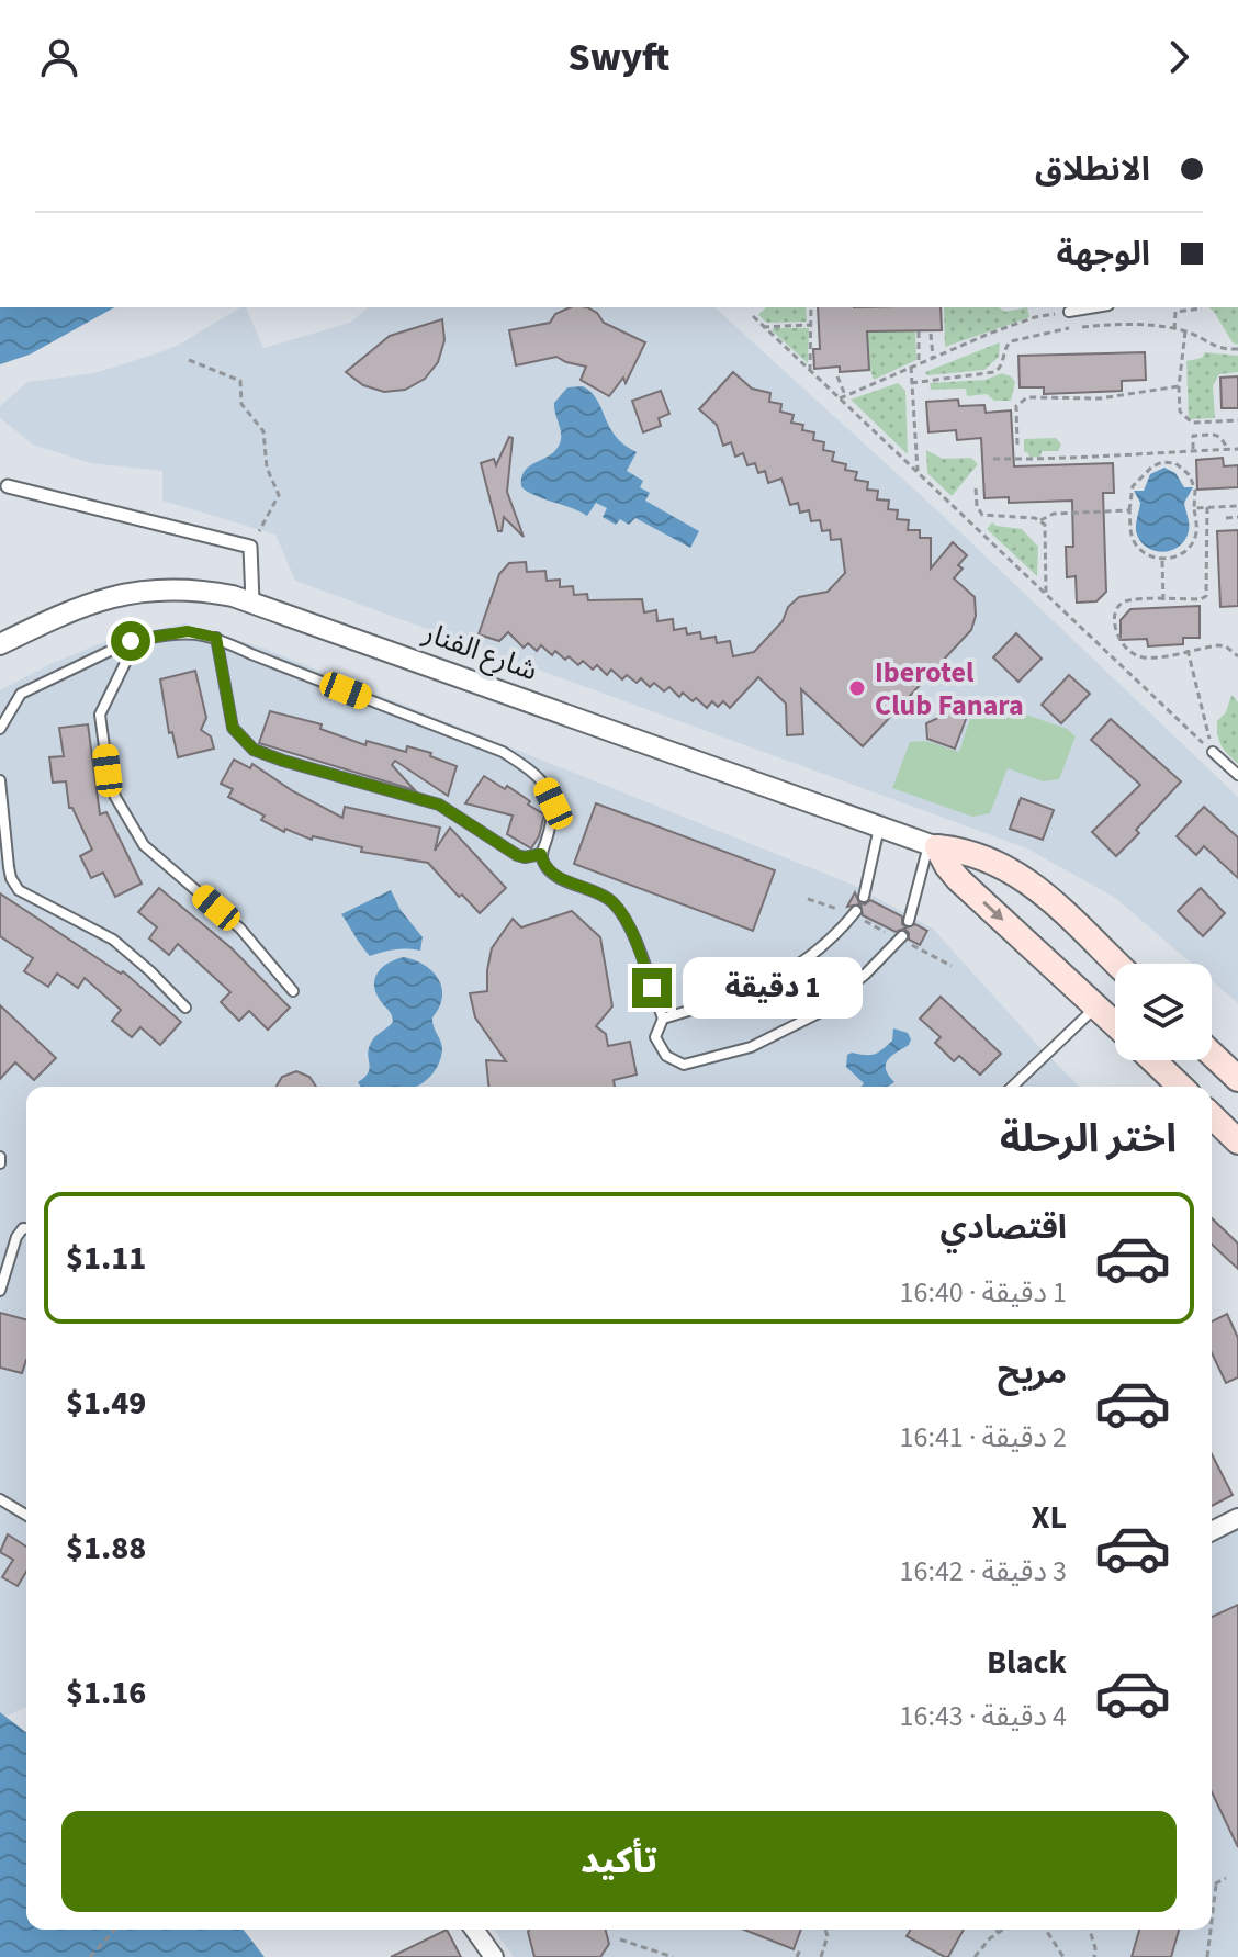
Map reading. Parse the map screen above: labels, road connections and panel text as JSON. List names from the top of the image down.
{
  "streets": {
    "main road": ["شارع الفنار"]
  },
  "places": ["Iberotel Club Fanara"],
  "page": {
    "header": "Swyft",
    "banner": ["الانطلاق", "الوجهة"],
    "bubble": "1 دقيقة",
    "heading": "اختر الرحلة",
    "list": [
      {
        "name": "اقتصادي",
        "note": "1 دقيقة · 16:40",
        "value": "$1.11"
      },
      {
        "name": "مريح",
        "note": "2 دقيقة · 16:41",
        "value": "$1.49"
      },
      {
        "name": "XL",
        "note": "3 دقيقة · 16:42",
        "value": "$1.88"
      },
      {
        "name": "Black",
        "note": "4 دقيقة · 16:43",
        "value": "$1.16"
      }
    ],
    "buttons": "تأكيد"
  }
}
